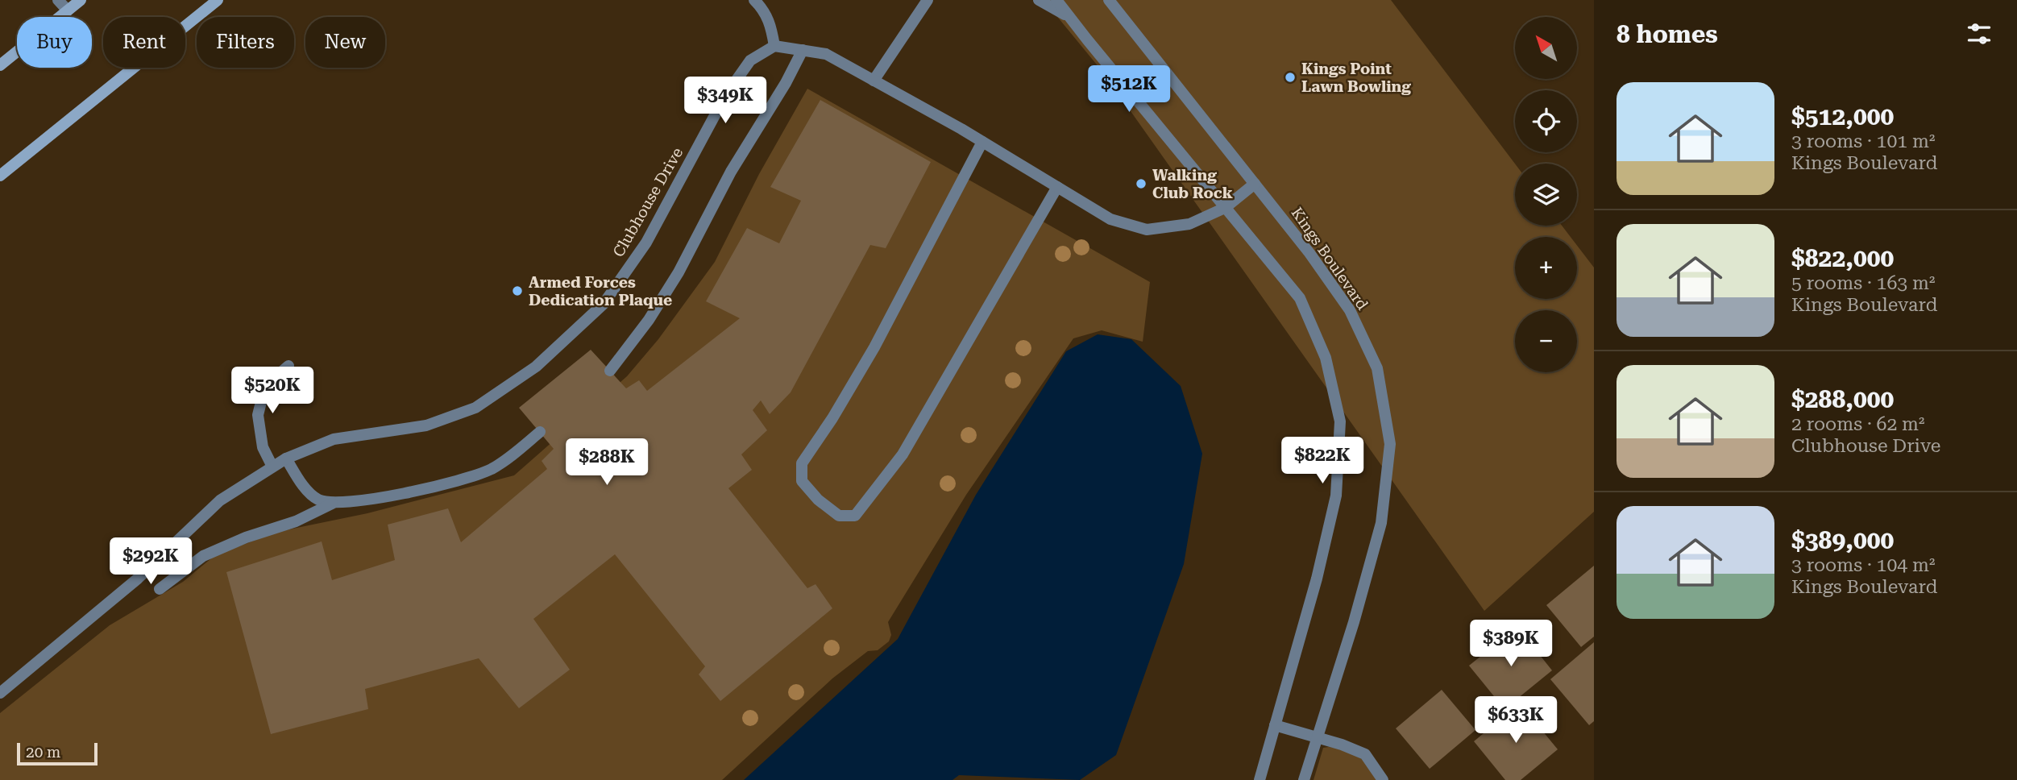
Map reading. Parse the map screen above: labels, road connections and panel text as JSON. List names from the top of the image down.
{
  "streets": {
    "street": ["Clubhouse Drive", "Kings Boulevard"]
  },
  "places": ["Kings Point Lawn Bowling", "Walking Club Rock", "Armed Forces Dedication Plaque"],
  "scale_bar": "20 m",
  "north": "top left",
  "page": {
    "heading": "8 homes",
    "map_buttons": ["+", "−"],
    "chip": [
      "Buy",
      "Rent",
      "Filters",
      "New"
    ],
    "price": [
      "$512K",
      "$349K",
      "$520K",
      "$822K",
      "$288K",
      "$292K",
      "$389K",
      "$633K"
    ],
    "list": [
      {
        "name": "$512,000",
        "note": "3 rooms · 101 m² · Kings Boulevard"
      },
      {
        "name": "$822,000",
        "note": "5 rooms · 163 m² · Kings Boulevard"
      },
      {
        "name": "$288,000",
        "note": "2 rooms · 62 m² · Clubhouse Drive"
      },
      {
        "name": "$389,000",
        "note": "3 rooms · 104 m² · Kings Boulevard"
      }
    ],
    "scale": "20 m"
  }
}
